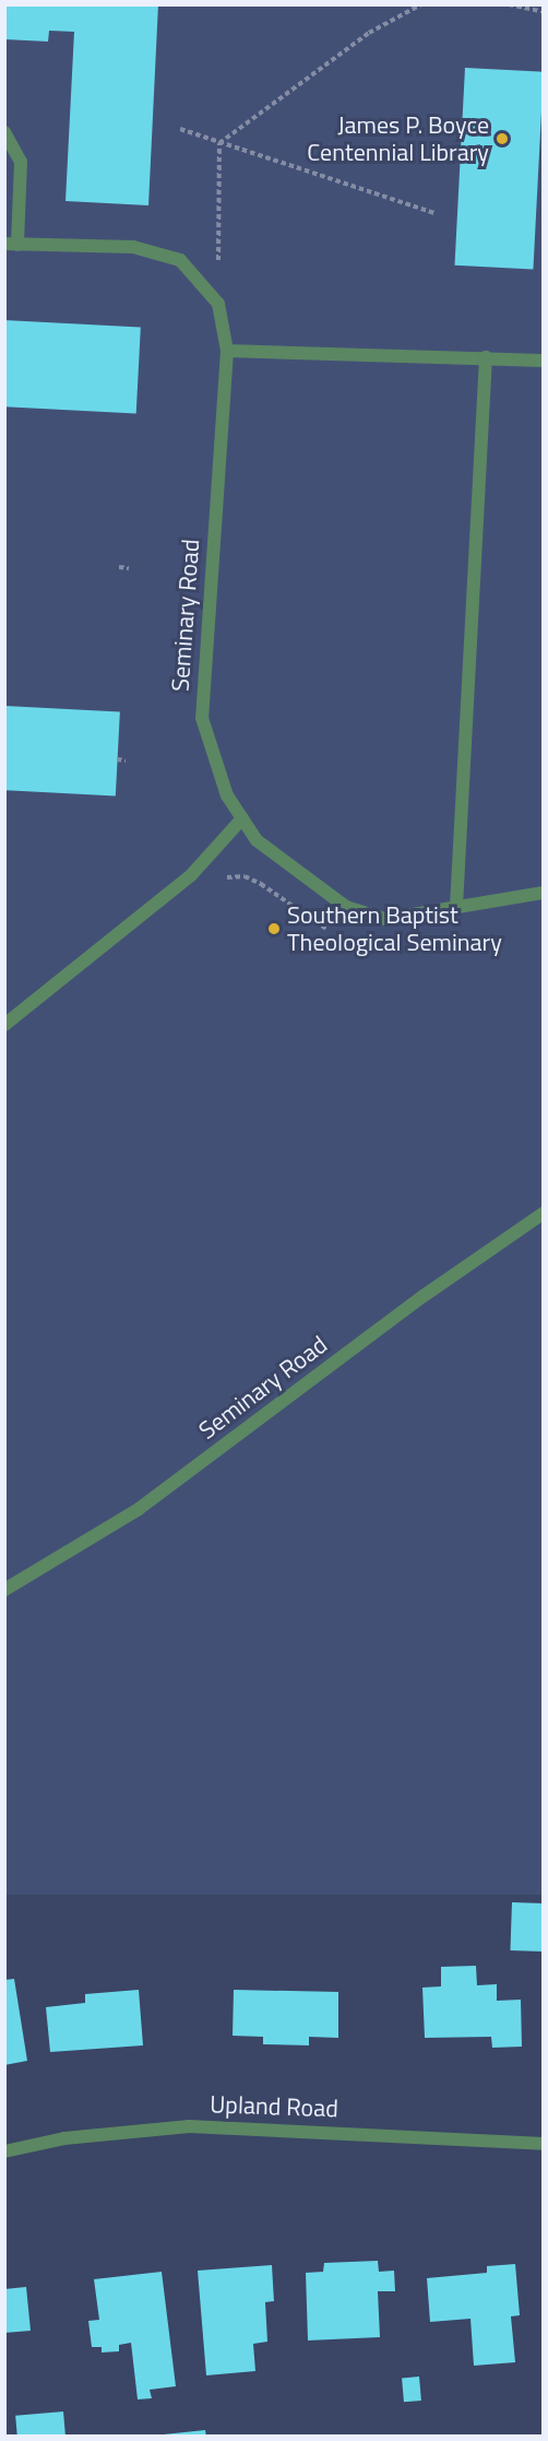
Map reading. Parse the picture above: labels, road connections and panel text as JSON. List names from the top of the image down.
{
  "streets": {
    "street": ["Seminary Road", "Upland Road"]
  },
  "places": ["James P. Boyce Centennial Library", "Southern Baptist Theological Seminary"]
}
